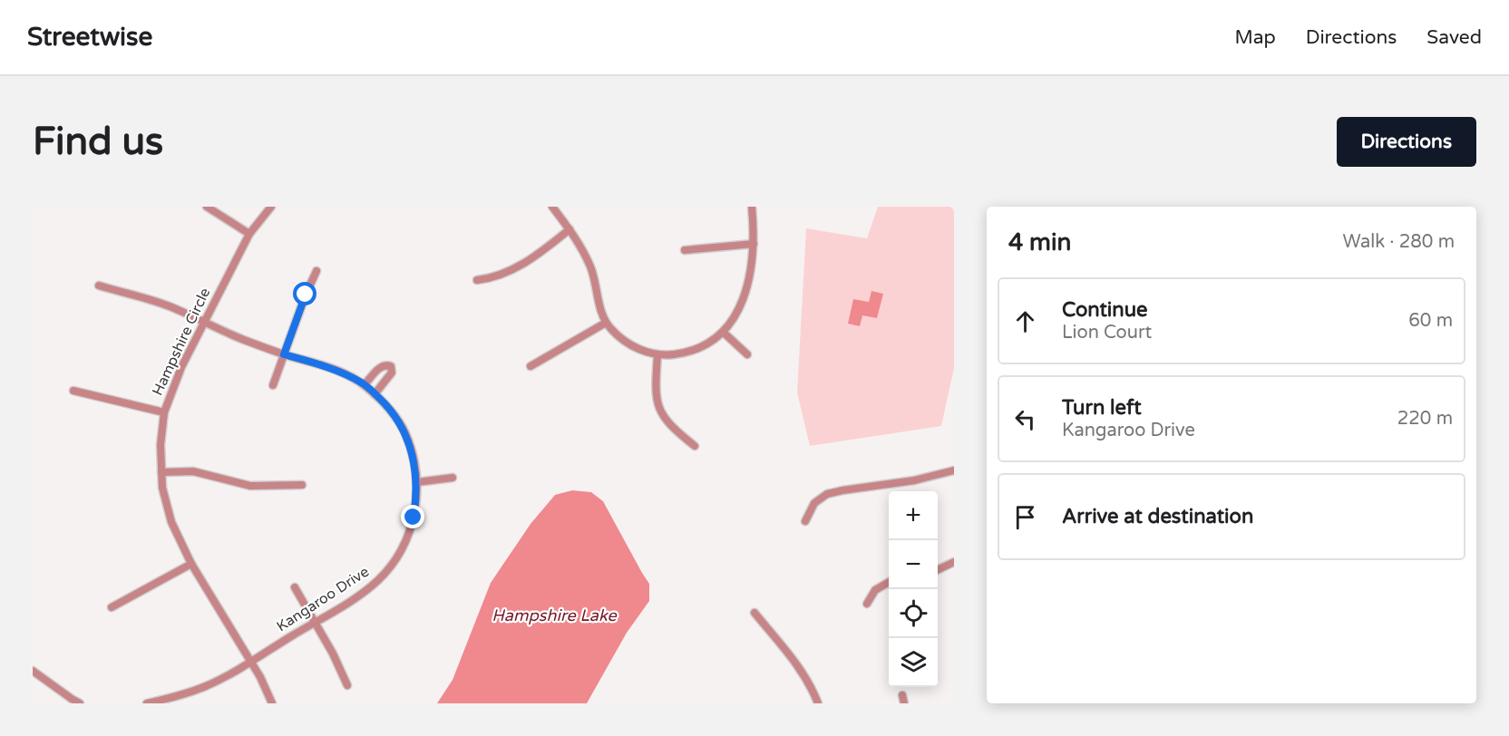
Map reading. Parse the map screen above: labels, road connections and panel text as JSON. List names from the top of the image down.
{
  "streets": {
    "street": ["Hampshire Circle", "Kangaroo Drive"]
  },
  "crossings": [
    ["Hampshire Circle", "Kangaroo Drive"]
  ],
  "water": ["Hampshire Lake"],
  "page": {
    "header": "Streetwise",
    "nav": ["Map", "Directions", "Saved"],
    "buttons": "Directions",
    "title": "Find us",
    "heading": ["4 min", "Walk · 280 m"],
    "list": [
      ["Continue", "Lion Court", "60 m"],
      ["Turn left", "Kangaroo Drive", "220 m"],
      "Arrive at destination"
    ],
    "map_buttons": ["+", "−"]
  }
}
